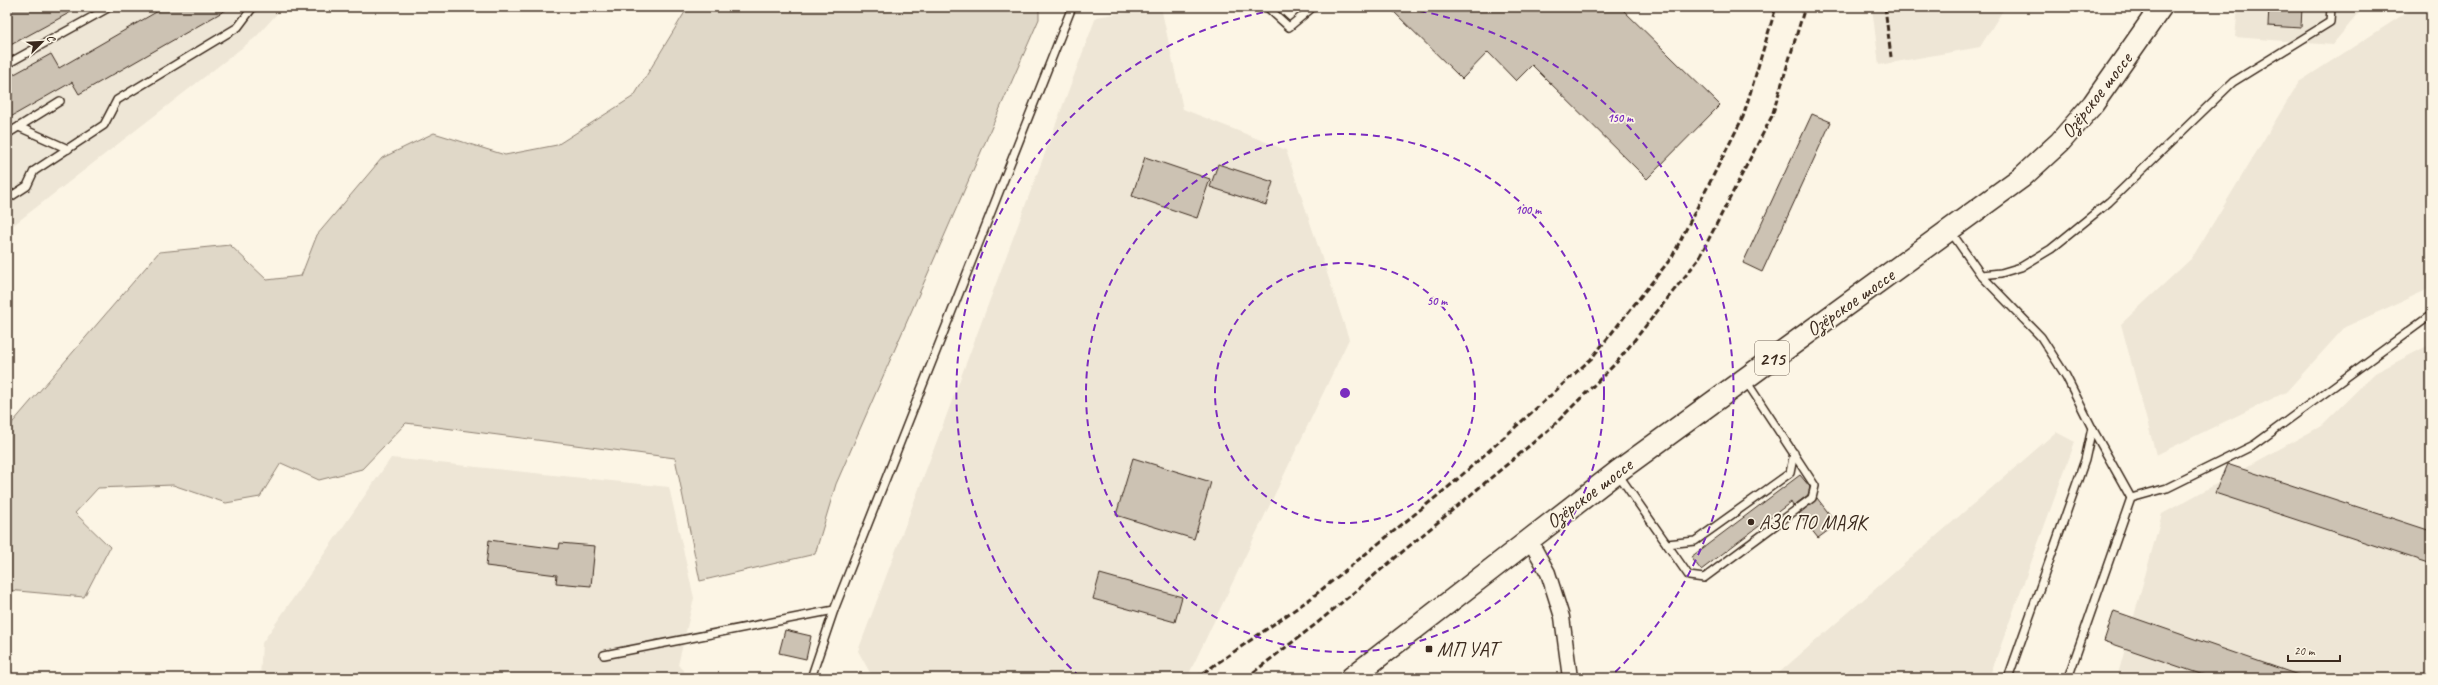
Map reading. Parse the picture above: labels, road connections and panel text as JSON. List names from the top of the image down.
{
  "streets": {
    "main road": ["Озёрское шоссе", "215"]
  },
  "places": {
    "other": ["АЗС ПО МАЯК"],
    "transit": ["МП УАТ"]
  },
  "scale_bar": "20 m",
  "north": "top right",
  "rings": ["150 m", "100 m", "50 m"]
}
